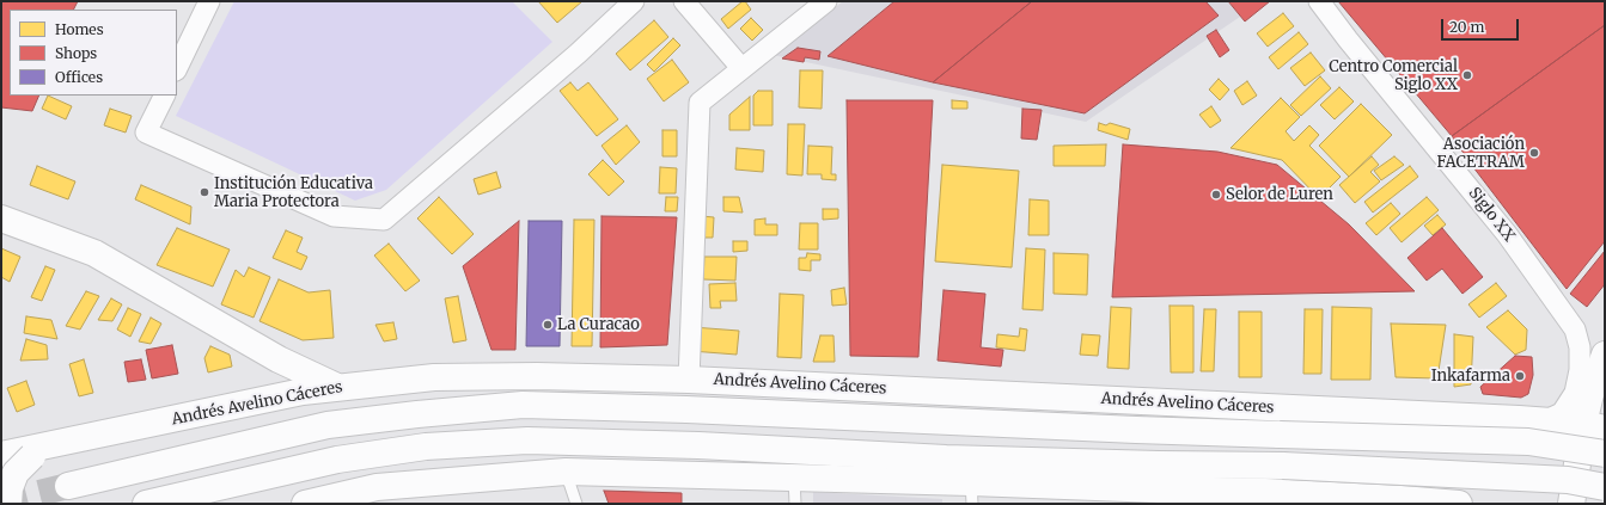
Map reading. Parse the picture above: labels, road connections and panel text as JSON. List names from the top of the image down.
{
  "streets": {
    "main road": ["Andrés Avelino Cáceres"],
    "street": ["Siglo XX"]
  },
  "crossings": [
    ["Siglo XX", "Andrés Avelino Cáceres"]
  ],
  "places": [
    "Centro Comercial Siglo XX",
    "Asociación FACETRAM",
    "Institución Educativa Maria Protectora",
    "Selor de Luren",
    "La Curacao",
    "Inkafarma"
  ],
  "legend": ["Homes", "Shops", "Offices"],
  "scale_bar": "20 m"
}
